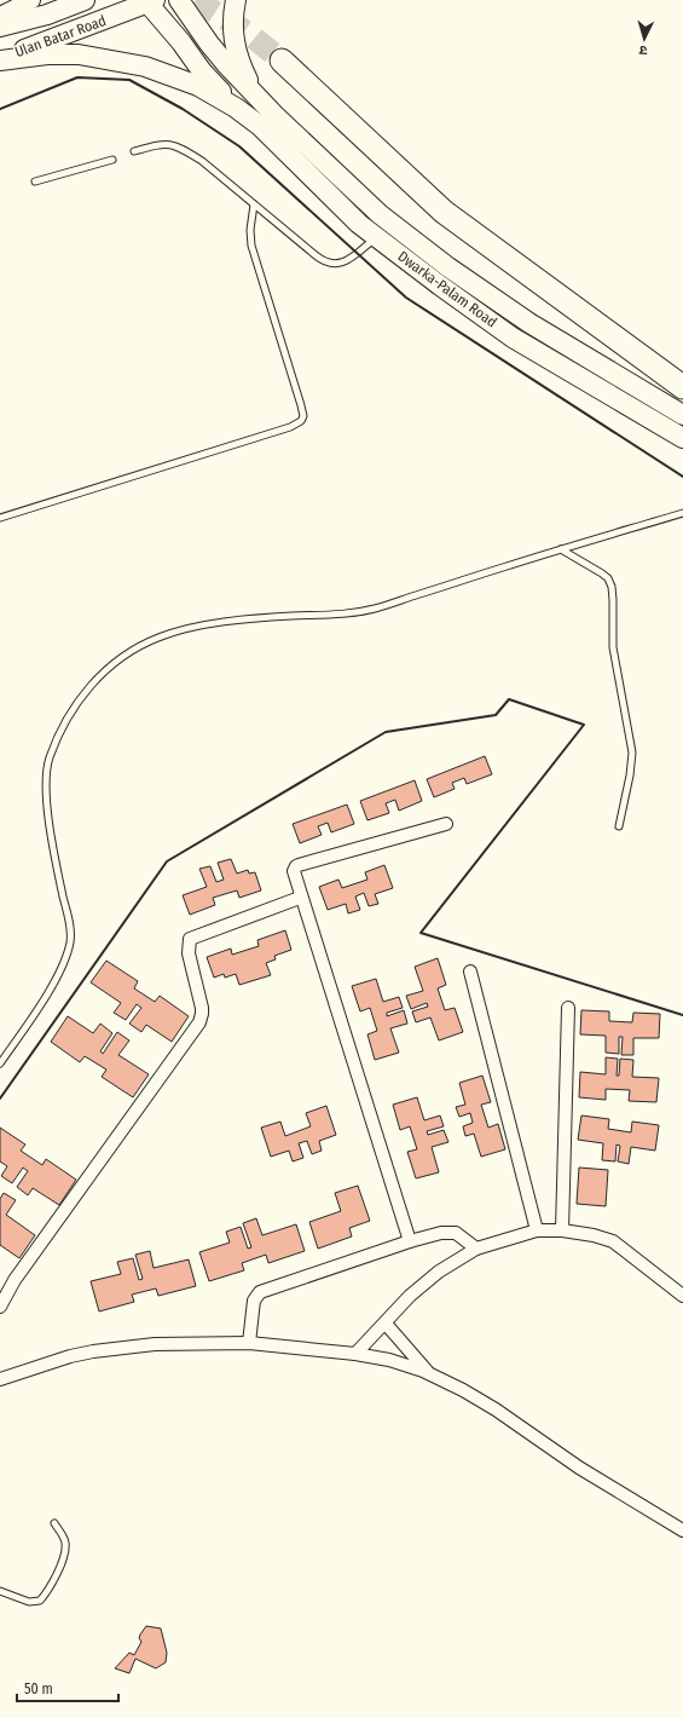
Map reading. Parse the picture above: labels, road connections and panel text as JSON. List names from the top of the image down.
{
  "streets": {
    "main road": ["Ulan Batar Road", "Dwarka-Palam Road"]
  },
  "scale_bar": "50 m",
  "north": "bottom"
}
